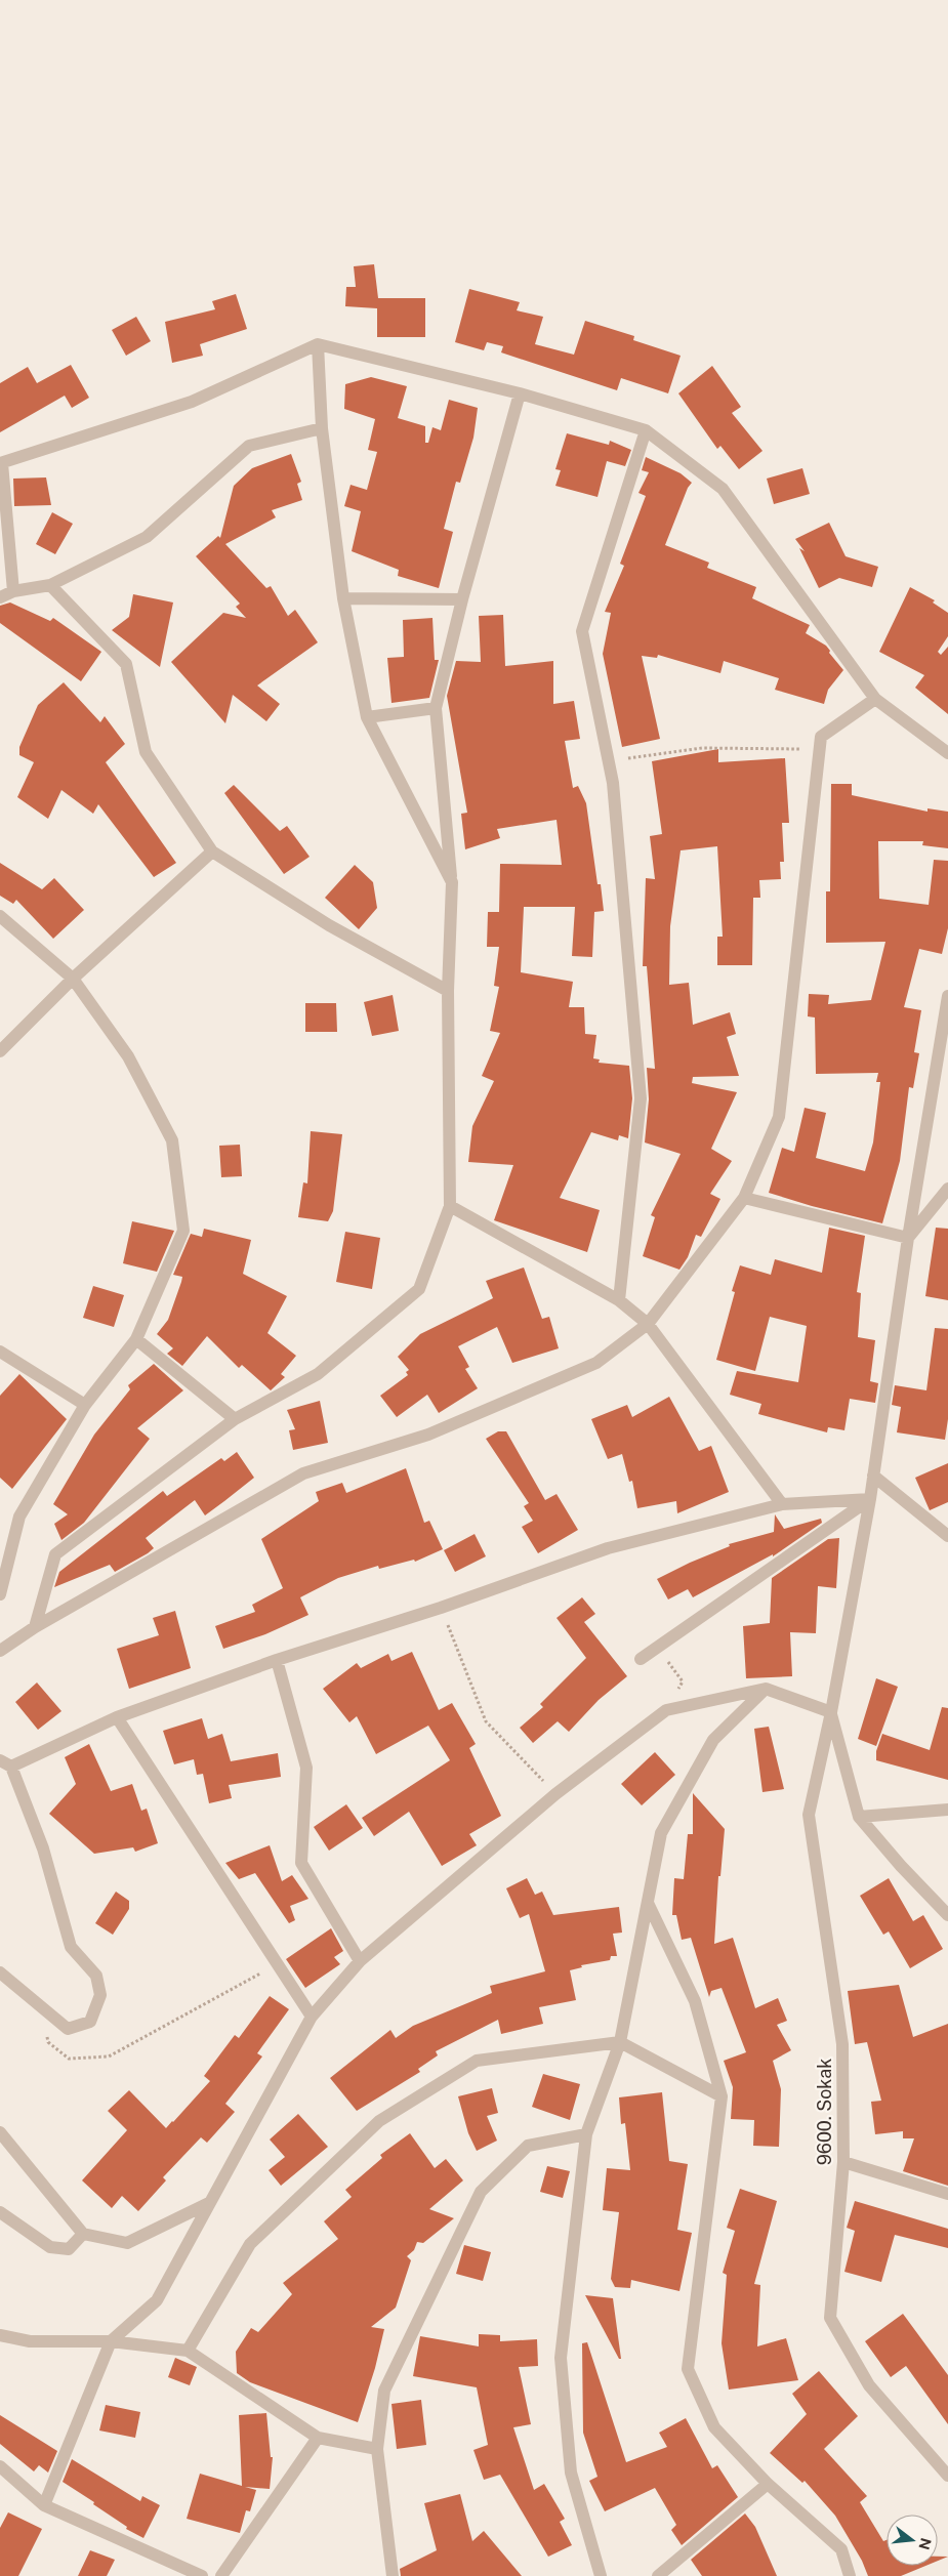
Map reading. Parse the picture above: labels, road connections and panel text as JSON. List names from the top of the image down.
{
  "streets": {
    "street": ["9600. Sokak"]
  },
  "north": "right"
}
